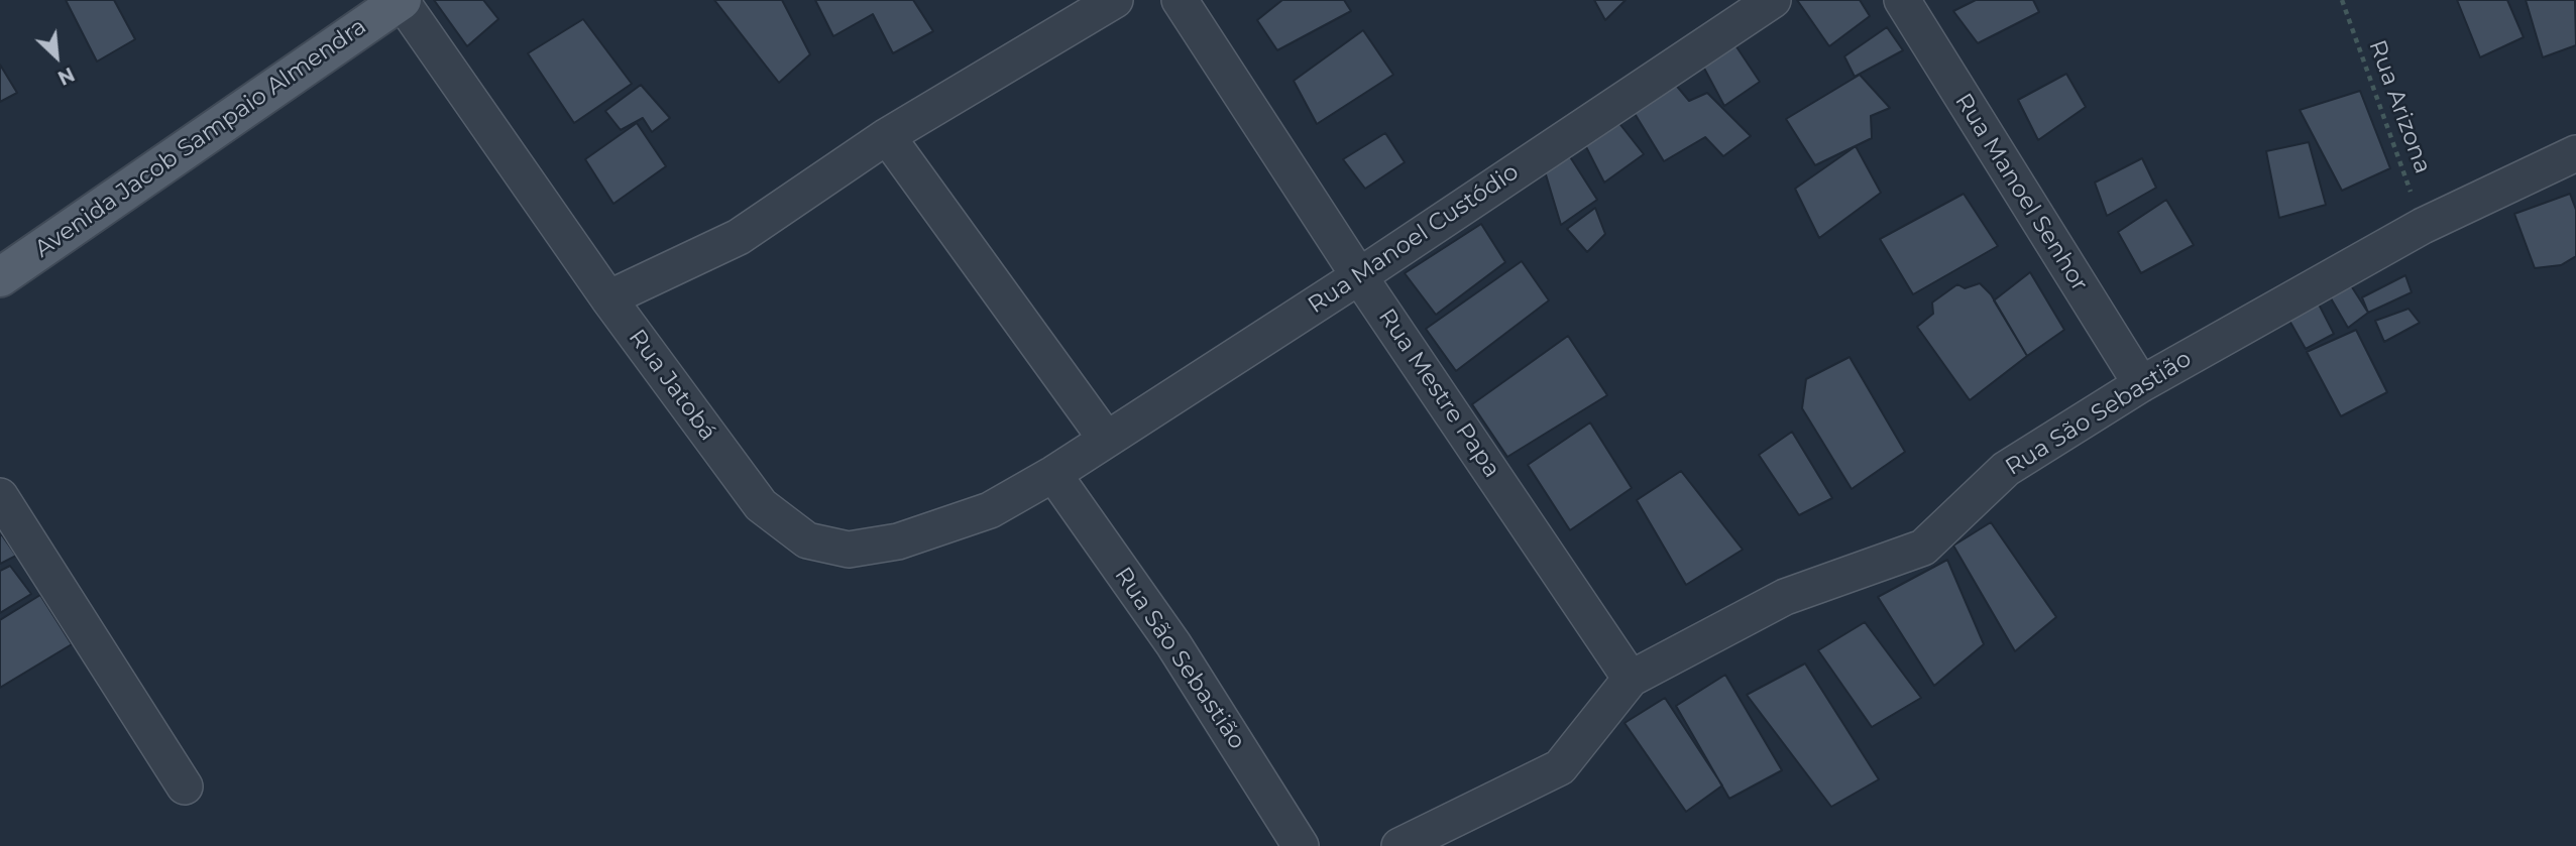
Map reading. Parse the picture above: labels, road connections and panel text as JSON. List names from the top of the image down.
{
  "streets": {
    "main road": ["Avenida Jacob Sampaio Almendra"],
    "street": [
      "Rua Manoel Senhor",
      "Rua Manoel Custódio",
      "Rua Jatobá",
      "Rua Mestre Papa",
      "Rua São Sebastião"
    ],
    "path": ["Rua Arizona"]
  },
  "crossings": [
    ["Rua Arizona", "Rua São Sebastião"],
    ["Avenida Jacob Sampaio Almendra", "Rua Jatobá"],
    ["Rua Manoel Senhor", "Rua São Sebastião"],
    ["Rua Manoel Custódio", "Rua Jatobá"],
    ["Rua Manoel Custódio", "Rua Mestre Papa"],
    ["Rua Manoel Custódio", "Rua São Sebastião"],
    ["Rua Jatobá", "Rua São Sebastião"],
    ["Rua Mestre Papa", "Rua São Sebastião"]
  ],
  "north": "bottom right"
}
